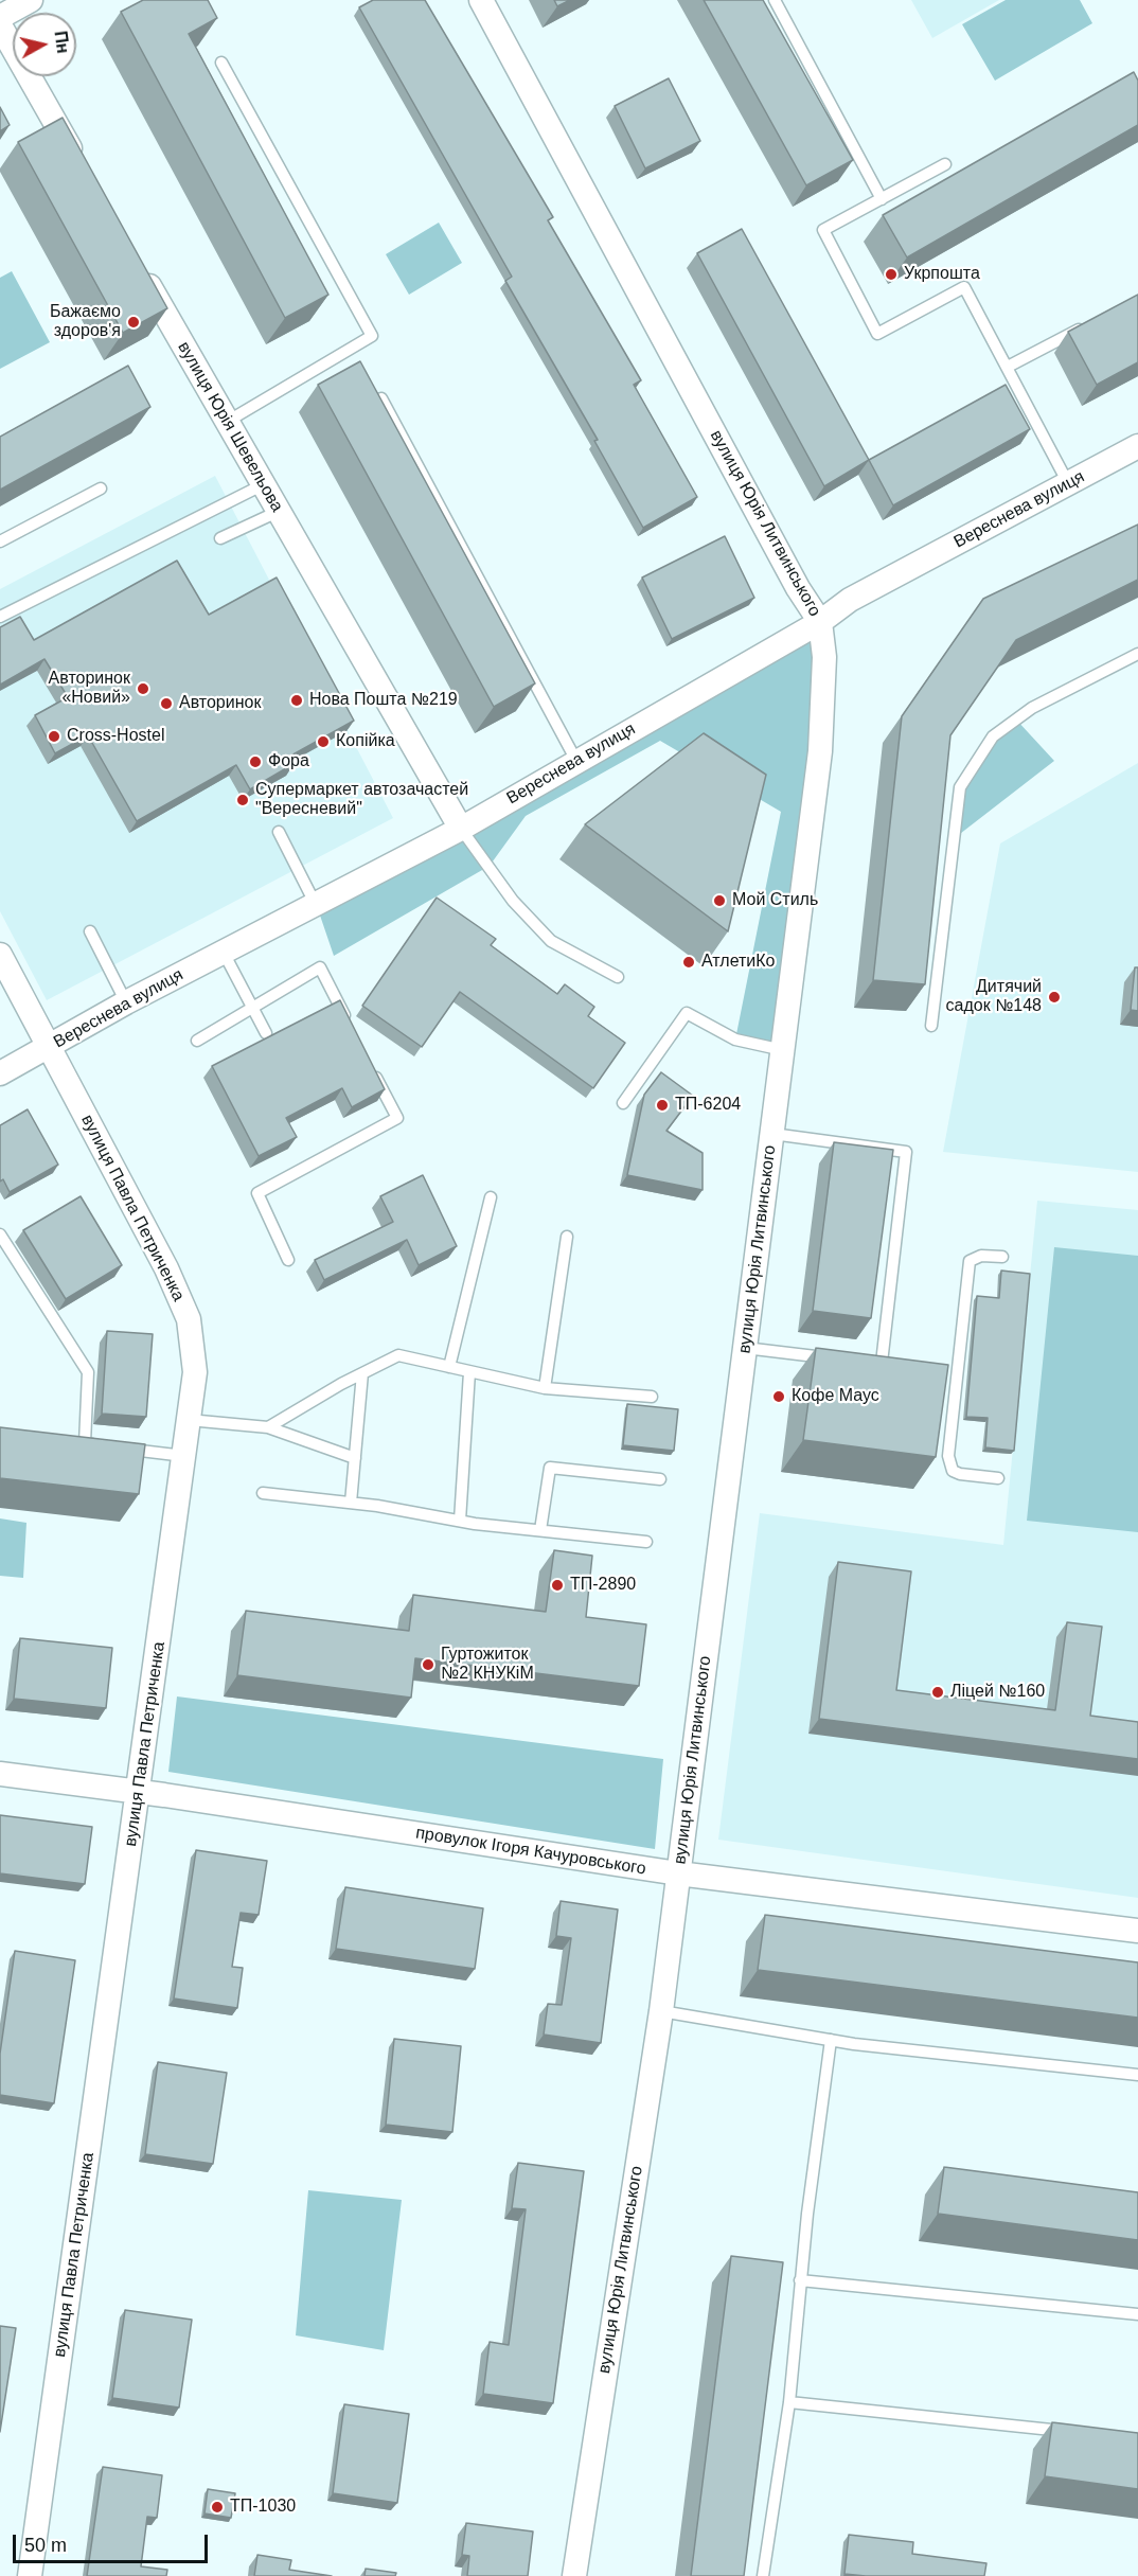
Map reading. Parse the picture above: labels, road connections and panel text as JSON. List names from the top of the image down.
{
  "streets": {
    "street": [
      "вулиця Юрія Шевельова",
      "Вереснева вулиця",
      "вулиця Юрія Литвинського",
      "вулиця Павла Петриченка",
      "провулок Ігоря Качуровського"
    ]
  },
  "crossings": [
    ["вулиця Юрія Шевельова", "Вереснева вулиця"],
    ["Вереснева вулиця", "вулиця Юрія Литвинського"],
    ["Вереснева вулиця", "вулиця Павла Петриченка"],
    ["вулиця Юрія Литвинського", "провулок Ігоря Качуровського"],
    ["вулиця Павла Петриченка", "провулок Ігоря Качуровського"]
  ],
  "places": [
    "Укрпошта",
    "Бажаємо здоров'я",
    "Авторинок «Новий»",
    "Нова Пошта №219",
    "Авторинок",
    "Cross-Hostel",
    "Копійка",
    "Фора",
    "Супермаркет автозачастей \"Вересневий\"",
    "Мой Стиль",
    "АтлетиКо",
    "Дитячий садок №148",
    "ТП-6204",
    "Кофе Маус",
    "ТП-2890",
    "Гуртожиток №2 КНУКіМ",
    "Ліцей №160",
    "ТП-1030"
  ],
  "scale_bar": "50 m",
  "north": "right"
}
